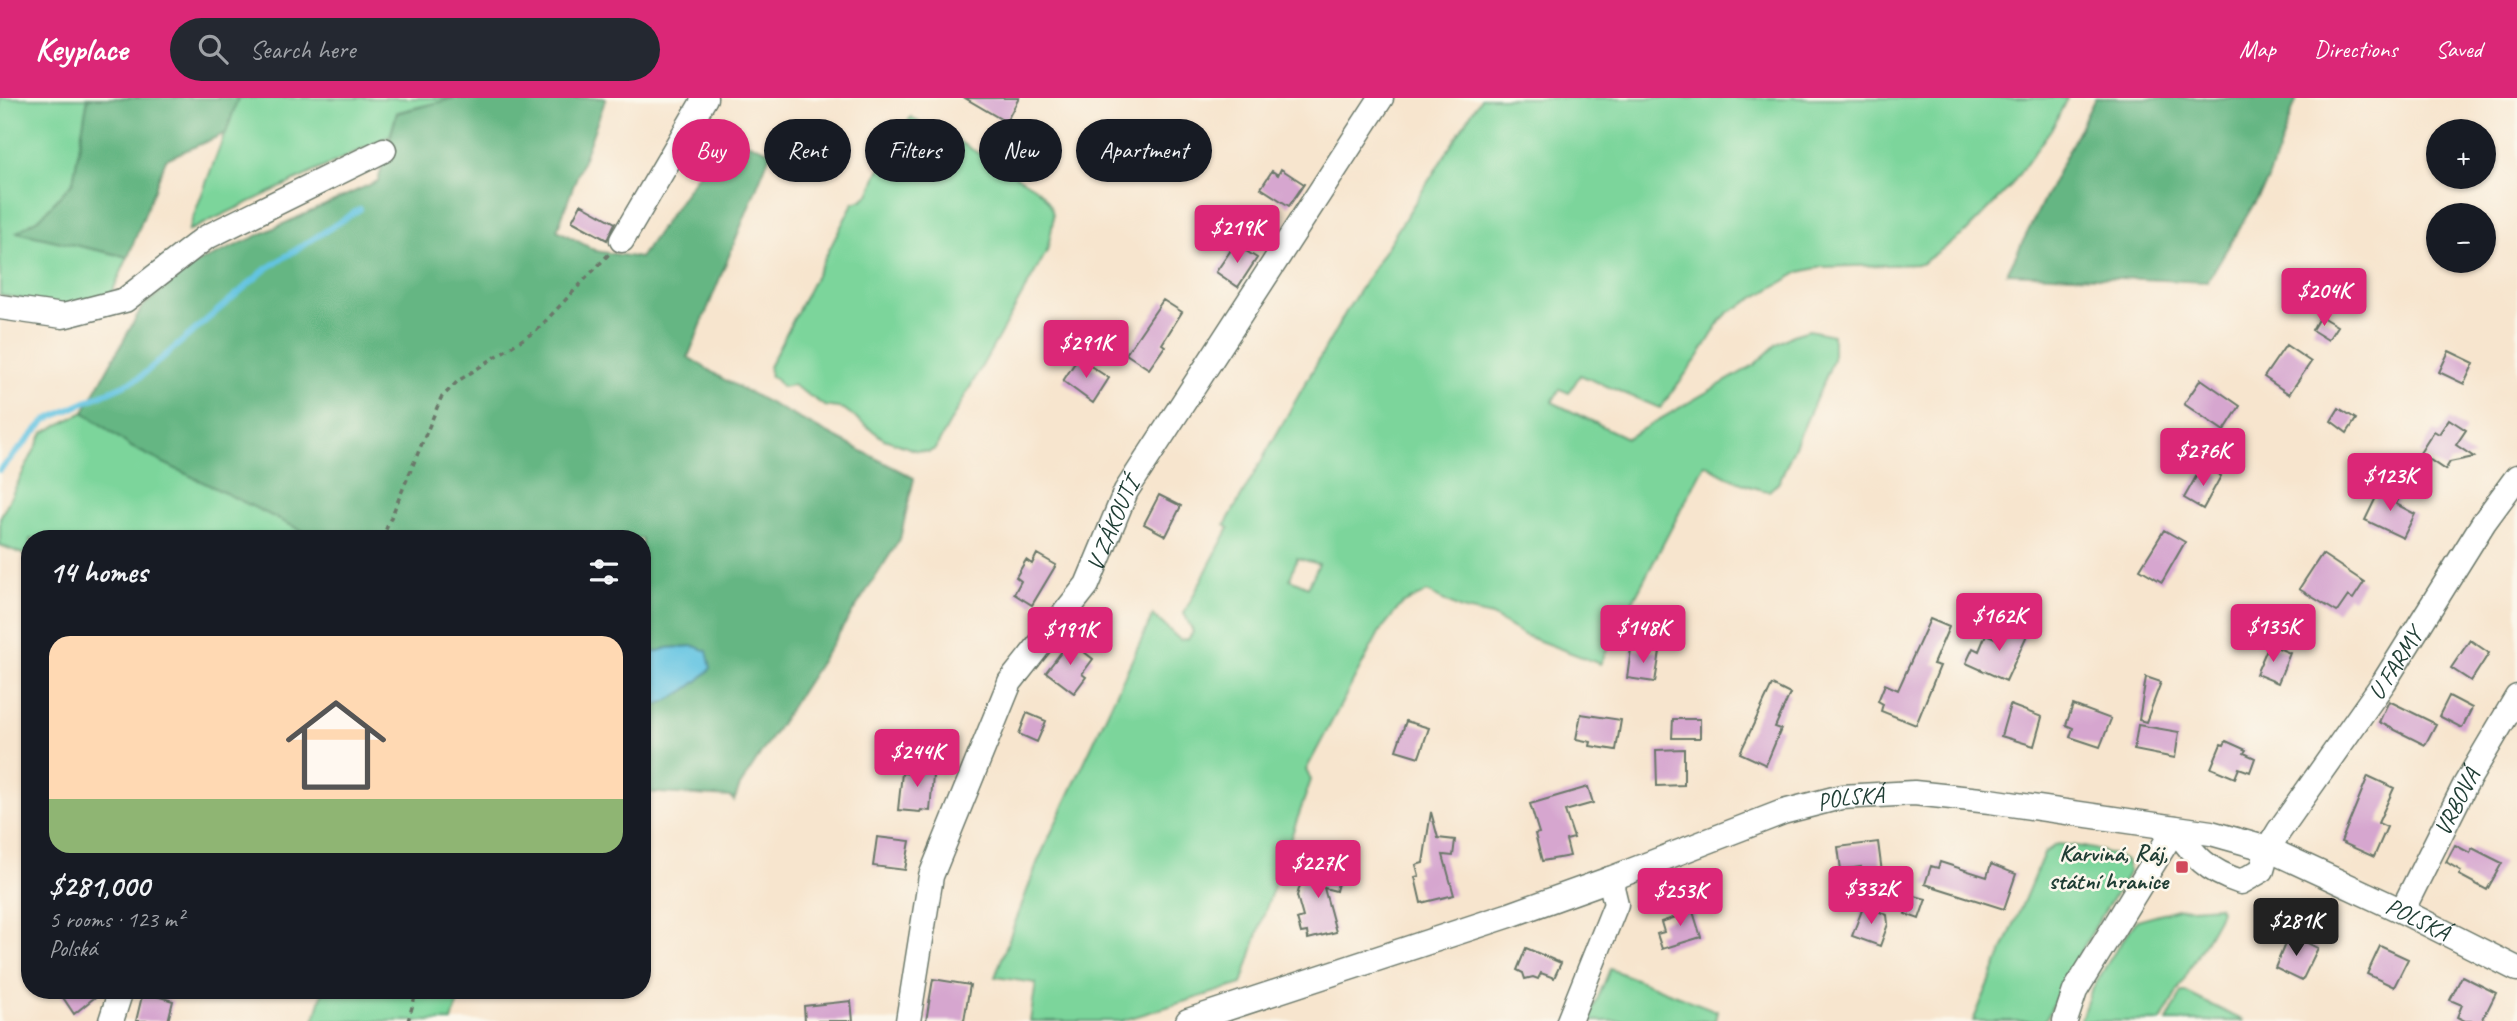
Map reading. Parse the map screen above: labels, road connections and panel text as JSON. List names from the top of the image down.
{
  "streets": {
    "street": [
      "V ZÁKOUTÍ",
      "U FARMY",
      "POLSKÁ",
      "VRBOVÁ"
    ]
  },
  "crossings": [
    ["U FARMY", "POLSKÁ"],
    ["POLSKÁ", "VRBOVÁ"]
  ],
  "places": {
    "transit": ["Karviná, Ráj, státní hranice"]
  },
  "page": {
    "header": "Keyplace",
    "search": "Search here",
    "nav": ["Map", "Directions", "Saved"],
    "map_buttons": ["+", "−"],
    "chip": [
      "Buy",
      "Rent",
      "Filters",
      "New",
      "Apartment"
    ],
    "price": [
      "$219K",
      "$204K",
      "$291K",
      "$276K",
      "$123K",
      "$162K",
      "$135K",
      "$148K",
      "$191K",
      "$244K",
      "$227K",
      "$332K",
      "$253K",
      "$281K"
    ],
    "heading": "14 homes",
    "list": [
      {
        "name": "$281,000",
        "note": "5 rooms · 123 m² · Polská"
      }
    ]
  }
}
